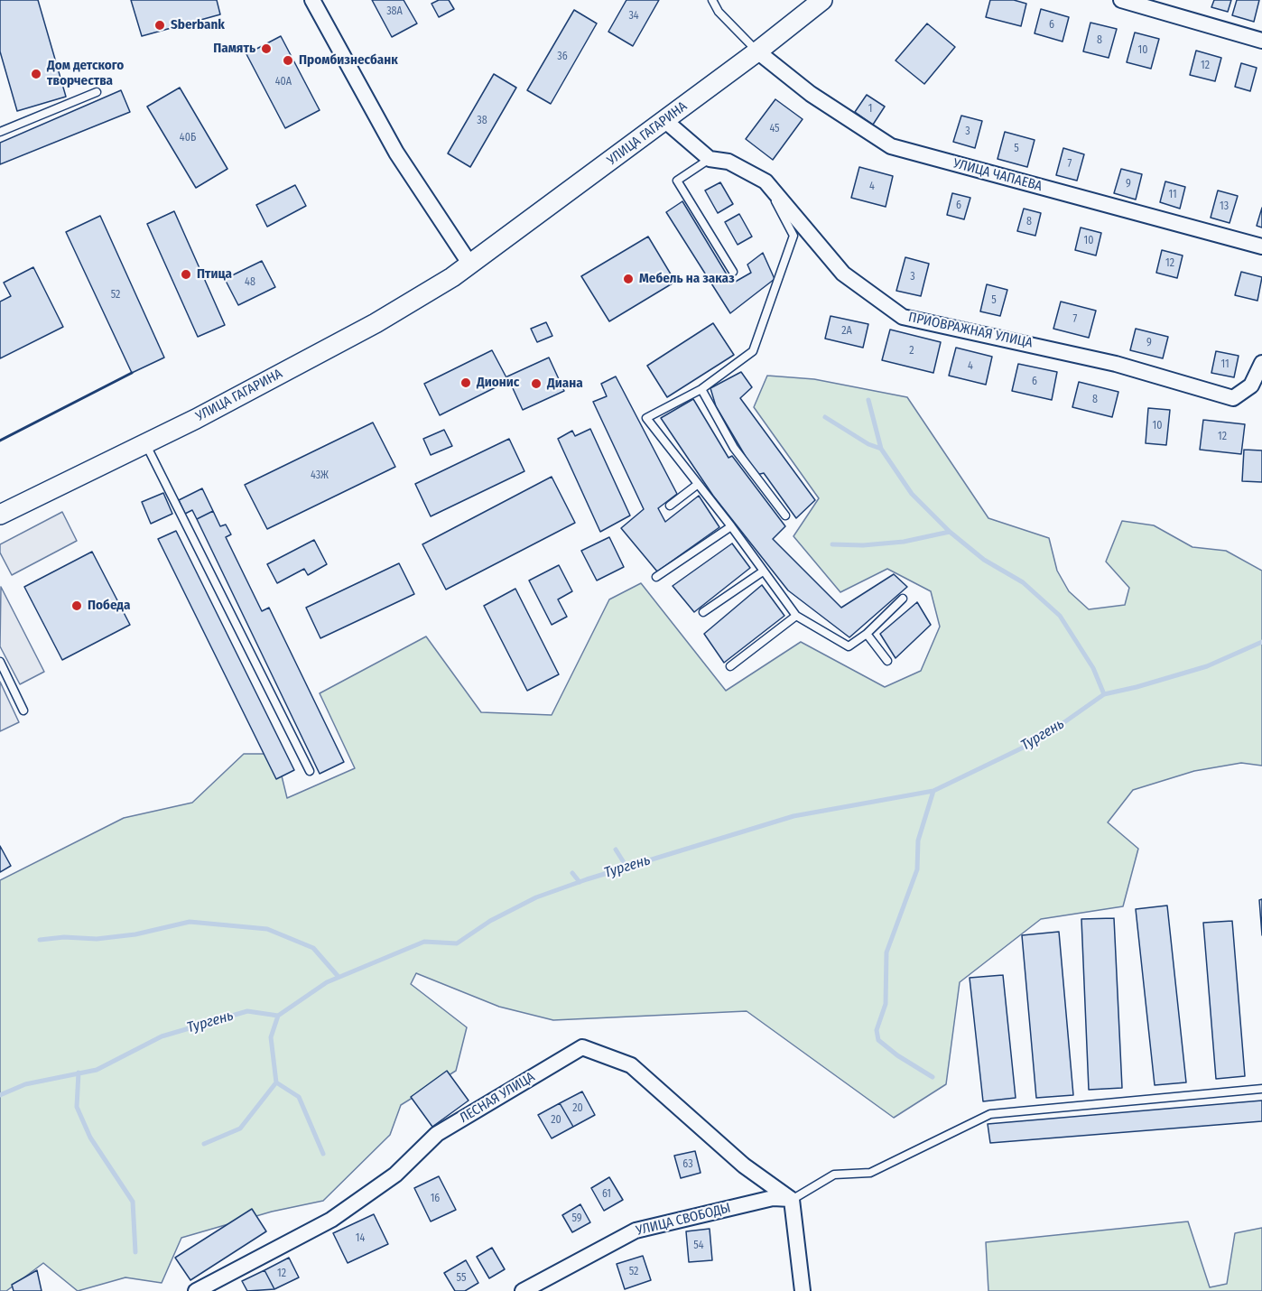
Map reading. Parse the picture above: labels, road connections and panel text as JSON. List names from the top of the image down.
{
  "streets": {
    "street": [
      "УЛИЦА ГАГАРИНА",
      "УЛИЦА ЧАПАЕВА",
      "ПРИОВРАЖНАЯ УЛИЦА",
      "ЛЕСНАЯ УЛИЦА",
      "УЛИЦА СВОБОДЫ"
    ]
  },
  "crossings": [
    ["УЛИЦА ГАГАРИНА", "УЛИЦА ЧАПАЕВА"],
    ["УЛИЦА ГАГАРИНА", "ПРИОВРАЖНАЯ УЛИЦА"],
    ["ЛЕСНАЯ УЛИЦА", "УЛИЦА СВОБОДЫ"]
  ],
  "water": ["Тургень"],
  "places": [
    "Sberbank",
    "Память",
    "Промбизнесбанк",
    "Дом детского творчества",
    "Птица",
    "Мебель на заказ",
    "Дионис",
    "Диана",
    "Победа"
  ],
  "house_numbers": [
    "38А",
    "34",
    "6",
    "8",
    "10",
    "36",
    "12",
    "40А",
    "1",
    "38",
    "45",
    "3",
    "40Б",
    "5",
    "7",
    "9",
    "4",
    "11",
    "6",
    "13",
    "8",
    "10",
    "12",
    "3",
    "48",
    "52",
    "5",
    "7",
    "2А",
    "9",
    "2",
    "11",
    "4",
    "6",
    "8",
    "10",
    "12",
    "43Ж",
    "20",
    "20",
    "63",
    "61",
    "16",
    "59",
    "14",
    "54",
    "52",
    "12",
    "55"
  ]
}
